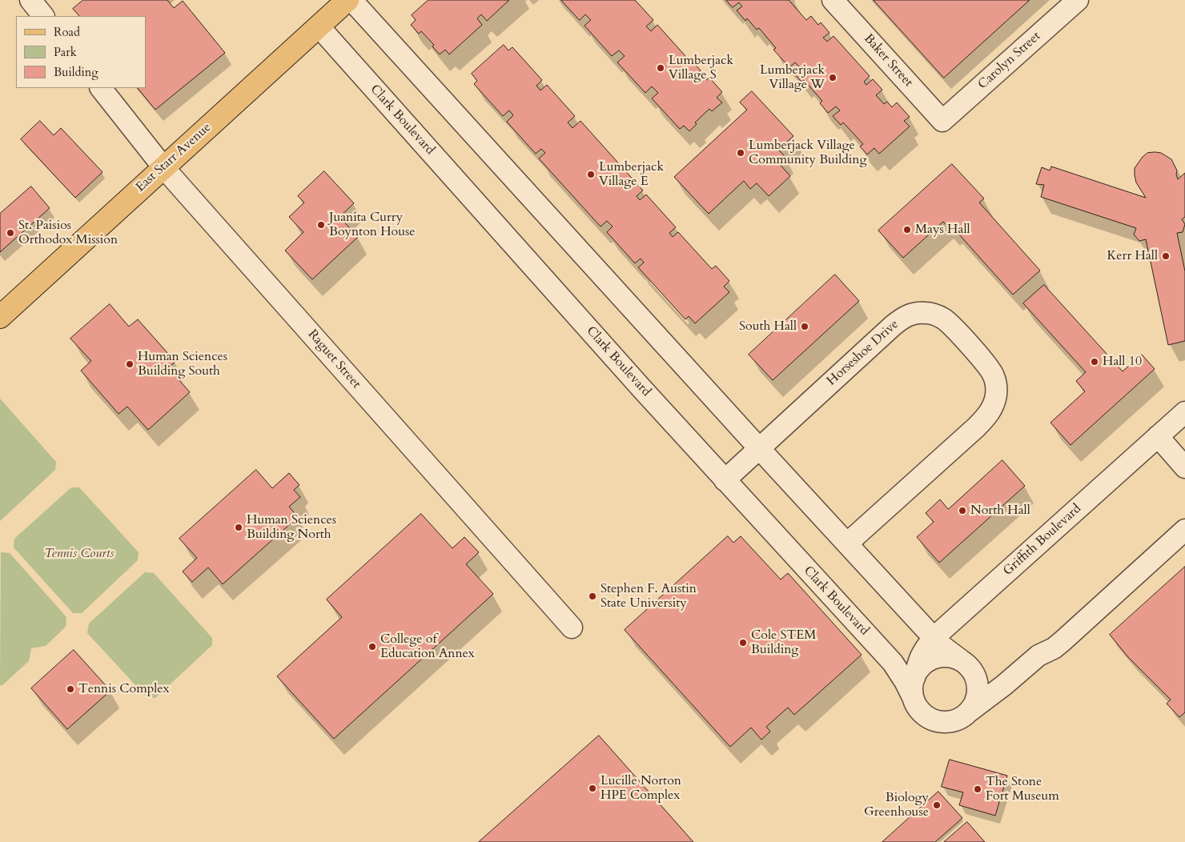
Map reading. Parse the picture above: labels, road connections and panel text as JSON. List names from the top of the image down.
{
  "streets": {
    "main road": ["East Starr Avenue"],
    "street": [
      "Baker Street",
      "Carolyn Street",
      "Clark Boulevard",
      "Horseshoe Drive",
      "Raguet Street",
      "Griffith Boulevard"
    ]
  },
  "crossings": [
    ["Baker Street", "Carolyn Street"],
    ["Clark Boulevard", "East Starr Avenue"],
    ["Clark Boulevard", "Horseshoe Drive"],
    ["Clark Boulevard", "Griffith Boulevard"],
    ["East Starr Avenue", "Raguet Street"]
  ],
  "parks": ["Tennis Courts"],
  "places": [
    "Lumberjack Village S",
    "Lumberjack Village W",
    "Lumberjack Village Community Building",
    "Lumberjack Village E",
    "Juanita Curry Boynton House",
    "Mays Hall",
    "St. Paisios Orthodox Mission",
    "Kerr Hall",
    "South Hall",
    "Hall 10",
    "Human Sciences Building South",
    "North Hall",
    "Human Sciences Building North",
    "Stephen F. Austin State University",
    "Cole STEM Building",
    "College of Education Annex",
    "Tennis Complex",
    "Lucille Norton HPE Complex",
    "The Stone Fort Museum",
    "Biology Greenhouse"
  ],
  "legend": ["Road", "Park", "Building"]
}
